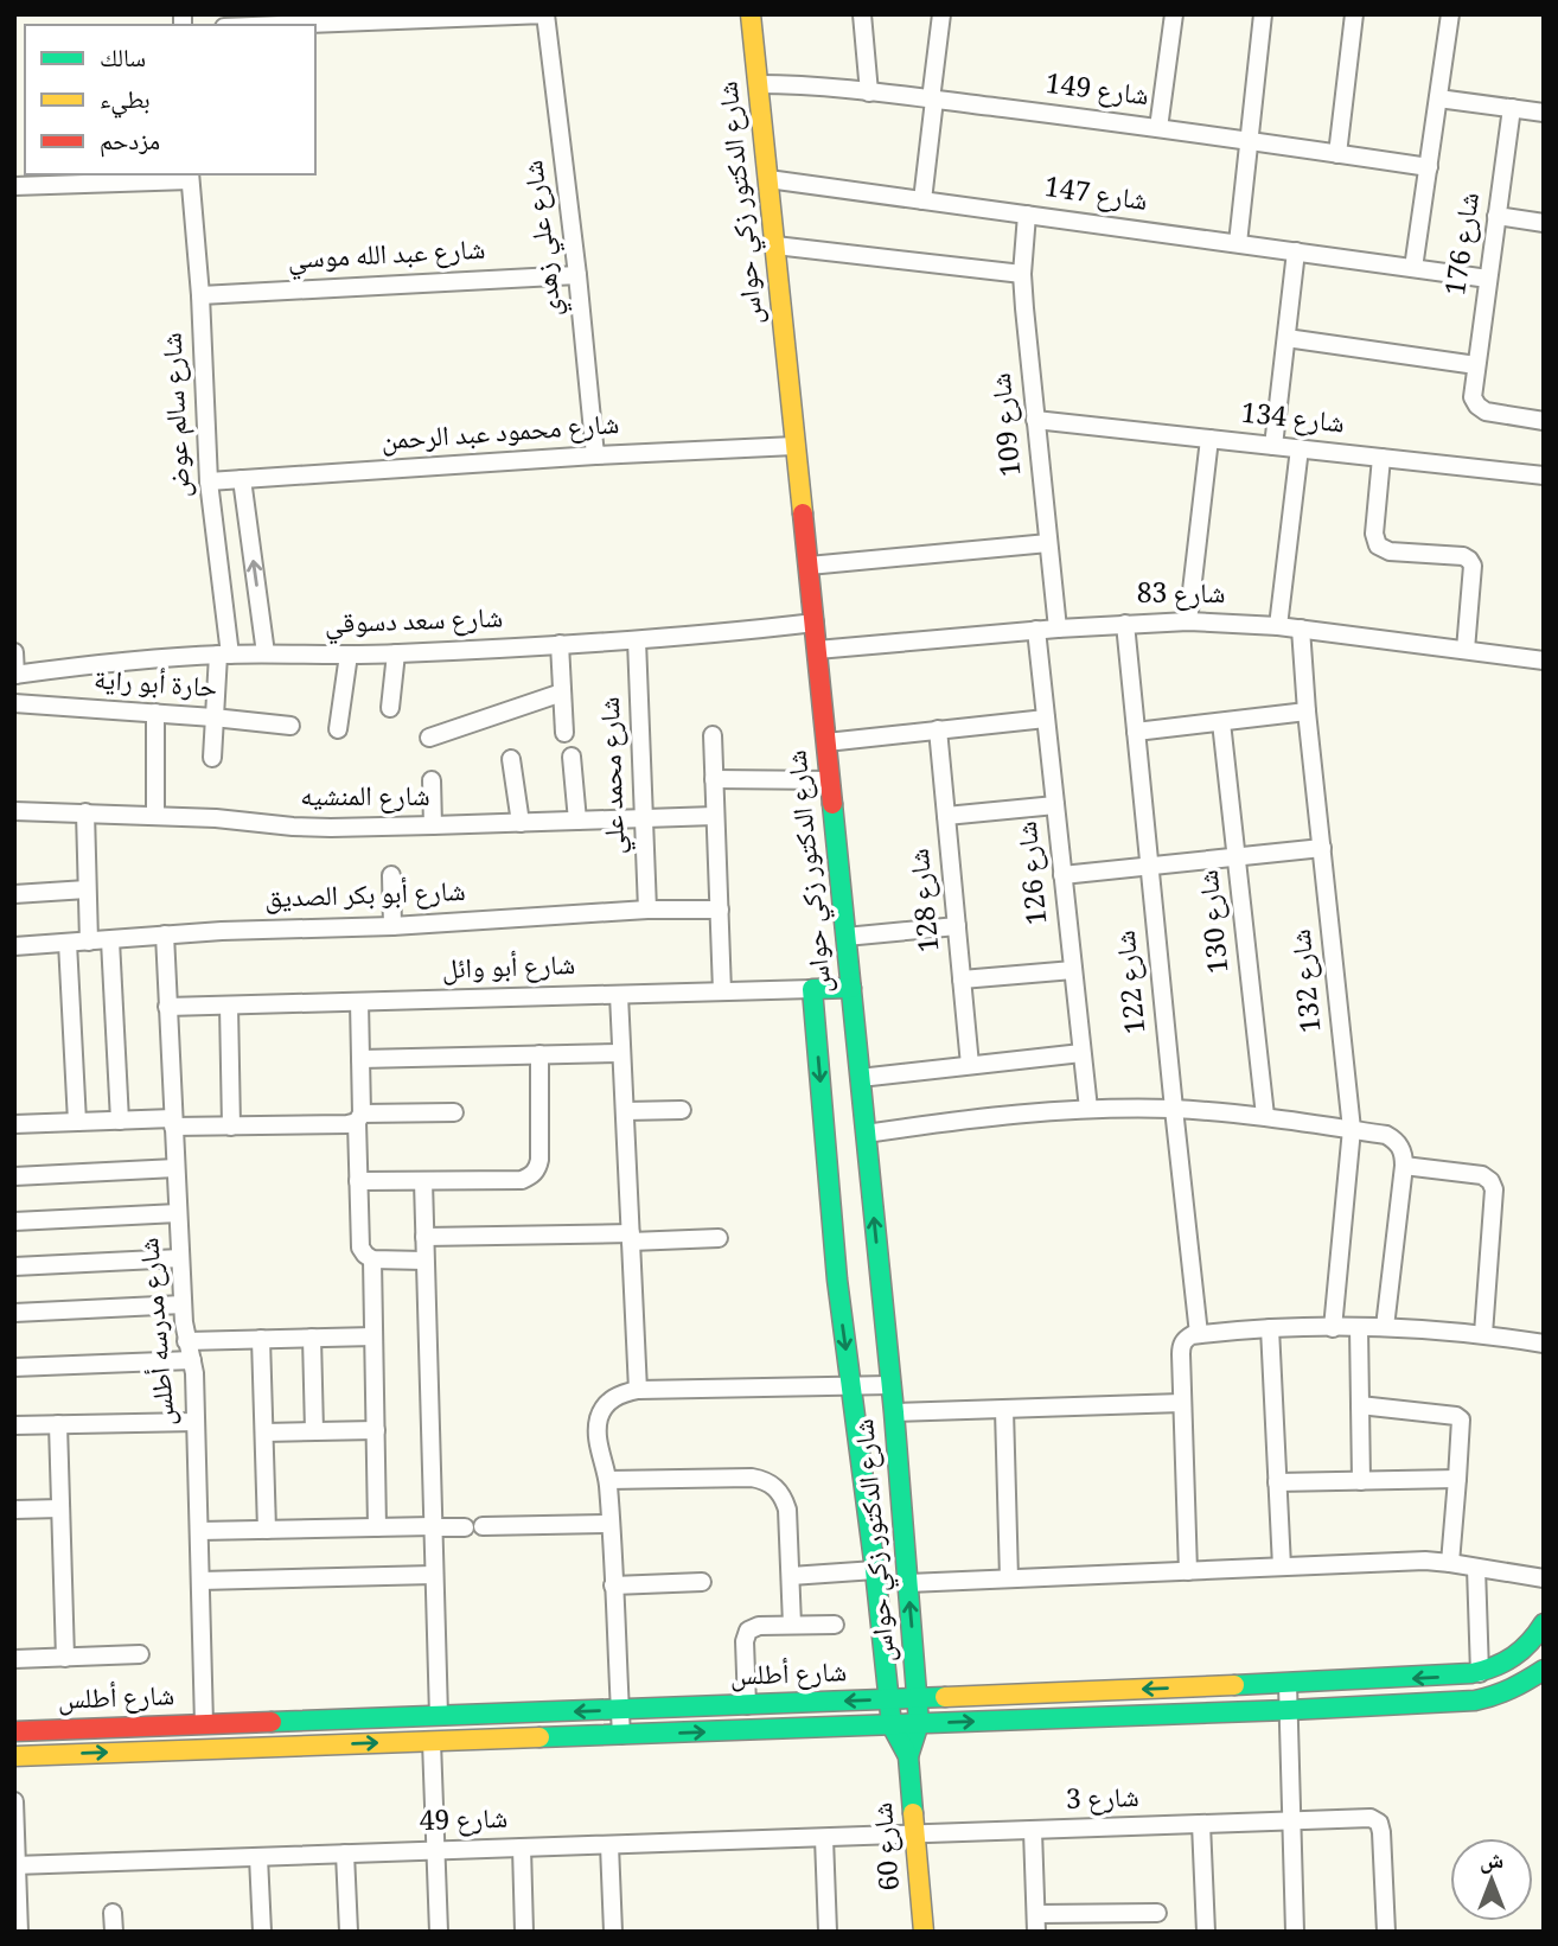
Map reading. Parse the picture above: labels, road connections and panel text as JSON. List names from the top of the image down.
{
  "streets": {
    "street": [
      "شارع 149",
      "شارع 147",
      "شارع الدكتور زكي حواس",
      "شارع علي زهدي",
      "شارع 176",
      "شارع عبد الله موسي",
      "شارع سالم عوض",
      "شارع 134",
      "شارع 109",
      "شارع محمود عبد الرحمن",
      "شارع 83",
      "شارع سعد دسوقي",
      "حارة أبو راية",
      "شارع محمد علي",
      "شارع المنشيه",
      "شارع 126",
      "شارع أبو بكر الصديق",
      "شارع 128",
      "شارع 130",
      "شارع أبو وائل",
      "شارع 132",
      "شارع 122",
      "شارع مدرسه أطلس",
      "شارع أطلس",
      "شارع 3",
      "شارع 49",
      "شارع 60"
    ]
  },
  "crossings": [
    ["شارع 149", "شارع الدكتور زكي حواس"],
    ["شارع 147", "شارع الدكتور زكي حواس"],
    ["شارع 147", "شارع 176"],
    ["شارع 147", "شارع 109"],
    ["شارع الدكتور زكي حواس", "شارع محمود عبد الرحمن"],
    ["شارع الدكتور زكي حواس", "شارع 83"],
    ["شارع الدكتور زكي حواس", "شارع سعد دسوقي"],
    ["شارع الدكتور زكي حواس", "شارع أبو وائل"],
    ["شارع الدكتور زكي حواس", "شارع أطلس"],
    ["شارع الدكتور زكي حواس", "شارع 60"],
    ["شارع علي زهدي", "شارع عبد الله موسي"],
    ["شارع علي زهدي", "شارع محمود عبد الرحمن"],
    ["شارع عبد الله موسي", "شارع سالم عوض"],
    ["شارع سالم عوض", "شارع محمود عبد الرحمن"],
    ["شارع سالم عوض", "شارع سعد دسوقي"],
    ["شارع سالم عوض", "حارة أبو راية"],
    ["شارع 134", "شارع 109"],
    ["شارع 109", "شارع 83"],
    ["شارع 83", "شارع 126"],
    ["شارع 83", "شارع 132"],
    ["شارع 83", "شارع 122"],
    ["شارع سعد دسوقي", "شارع محمد علي"],
    ["شارع محمد علي", "شارع المنشيه"],
    ["شارع محمد علي", "شارع أبو بكر الصديق"],
    ["شارع أبو بكر الصديق", "شارع مدرسه أطلس"],
    ["شارع أبو وائل", "شارع مدرسه أطلس"],
    ["شارع مدرسه أطلس", "شارع أطلس"],
    ["شارع أطلس", "شارع 60"],
    ["شارع 3", "شارع 49"],
    ["شارع 3", "شارع 60"],
    ["شارع 49", "شارع 60"]
  ],
  "legend": ["سالك", "بطيء", "مزدحم"],
  "north": "top"
}
